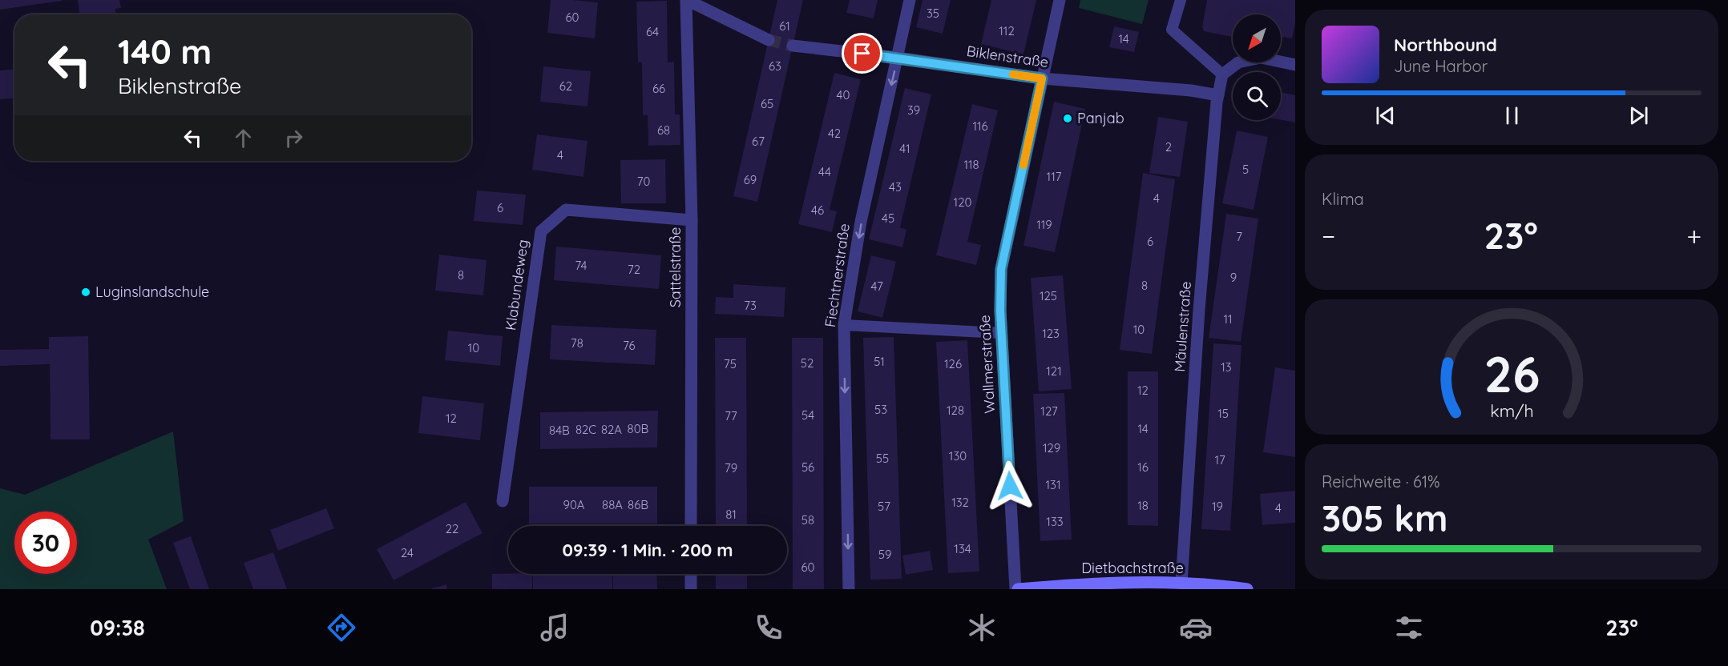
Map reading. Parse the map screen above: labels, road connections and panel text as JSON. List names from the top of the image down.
{
  "streets": {
    "main road": ["Dietbachstraße"],
    "street": [
      "Biklenstraße",
      "Sattelstraße",
      "Fiechtnerstraße",
      "Klabundeweg",
      "Mäulenstraße",
      "Wallmerstraße"
    ]
  },
  "crossings": [
    ["Biklenstraße", "Fiechtnerstraße"],
    ["Biklenstraße", "Mäulenstraße"],
    ["Biklenstraße", "Wallmerstraße"],
    ["Sattelstraße", "Klabundeweg"],
    ["Mäulenstraße", "Dietbachstraße"],
    ["Wallmerstraße", "Dietbachstraße"]
  ],
  "one_way": ["Fiechtnerstraße"],
  "places": ["Panjab", "Luginslandschule"],
  "house_numbers": [
    "35",
    "60",
    "61",
    "112",
    "64",
    "14",
    "63",
    "62",
    "66",
    "40",
    "65",
    "39",
    "116",
    "68",
    "42",
    "67",
    "2",
    "41",
    "4",
    "118",
    "5",
    "44",
    "117",
    "69",
    "70",
    "43",
    "4",
    "120",
    "6",
    "46",
    "45",
    "119",
    "7",
    "6",
    "74",
    "72",
    "8",
    "9",
    "8",
    "47",
    "125",
    "73",
    "11",
    "10",
    "123",
    "78",
    "76",
    "10",
    "51",
    "52",
    "75",
    "126",
    "13",
    "121",
    "12",
    "53",
    "128",
    "127",
    "15",
    "54",
    "77",
    "12",
    "80B",
    "14",
    "82C",
    "82A",
    "84B",
    "129",
    "130",
    "55",
    "17",
    "56",
    "16",
    "79",
    "131",
    "132",
    "90A",
    "88A",
    "86B",
    "18",
    "57",
    "19",
    "4",
    "81",
    "58",
    "133",
    "22",
    "134",
    "24",
    "59",
    "60"
  ],
  "north": "bottom left",
  "page": {
    "turn": ["140 m", "Biklenstraße"],
    "song": ["Northbound", "June Harbor"],
    "tile": [
      "Klima",
      ["Reichweite · 61%", "305 km"]
    ],
    "heat": ["−", "23°", "+"],
    "limit": "30",
    "trip": "09:39 · 1 Min. · 200 m",
    "tabs": ["09:38", "23°"],
    "gauge": ["26", "km/h"]
  }
}
